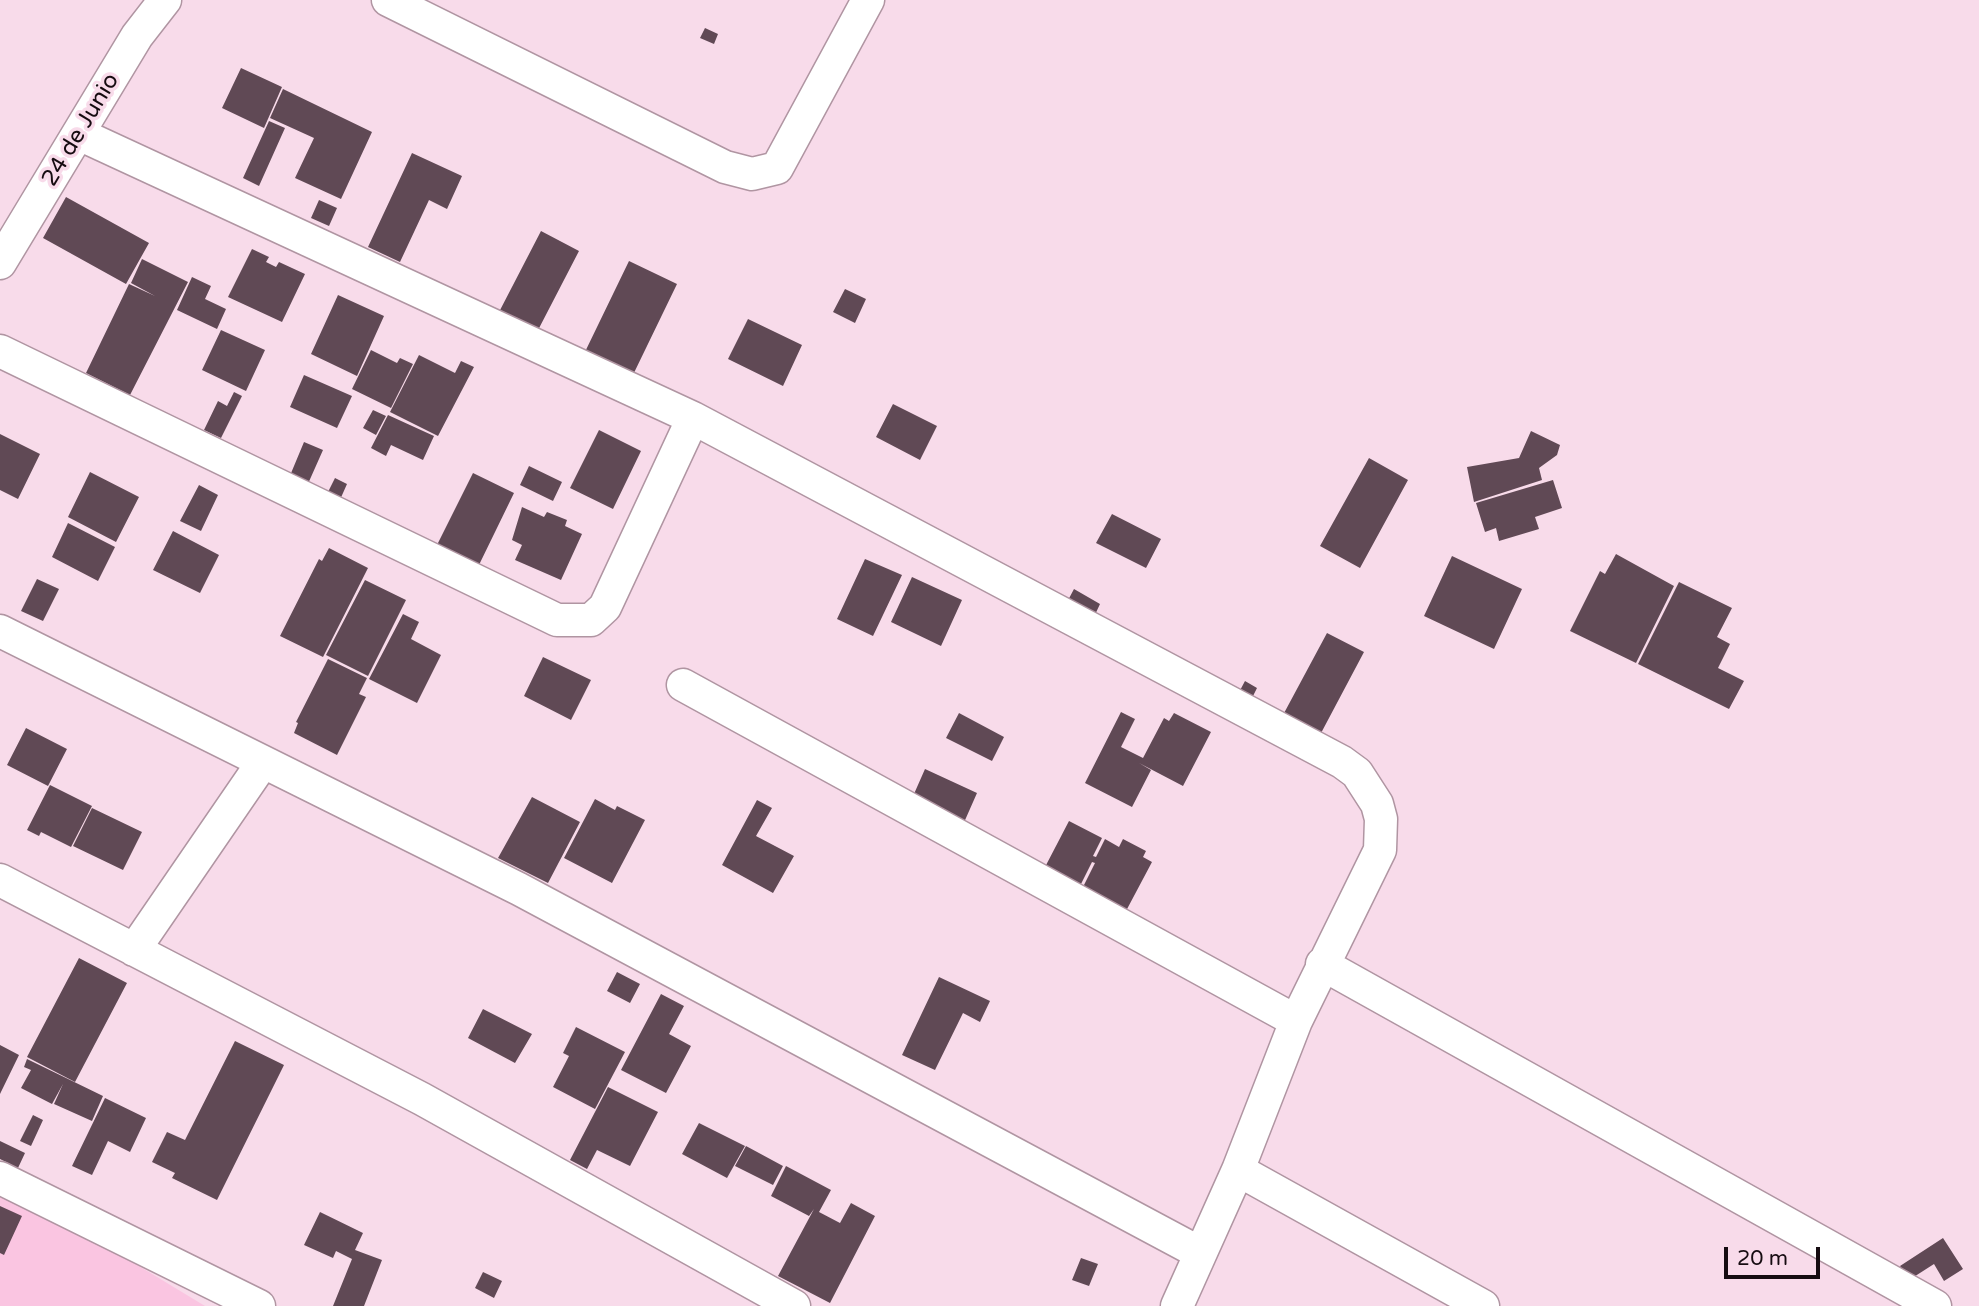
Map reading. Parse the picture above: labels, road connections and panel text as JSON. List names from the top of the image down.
{
  "streets": {
    "street": ["24 de Junio"]
  },
  "scale_bar": "20 m"
}
